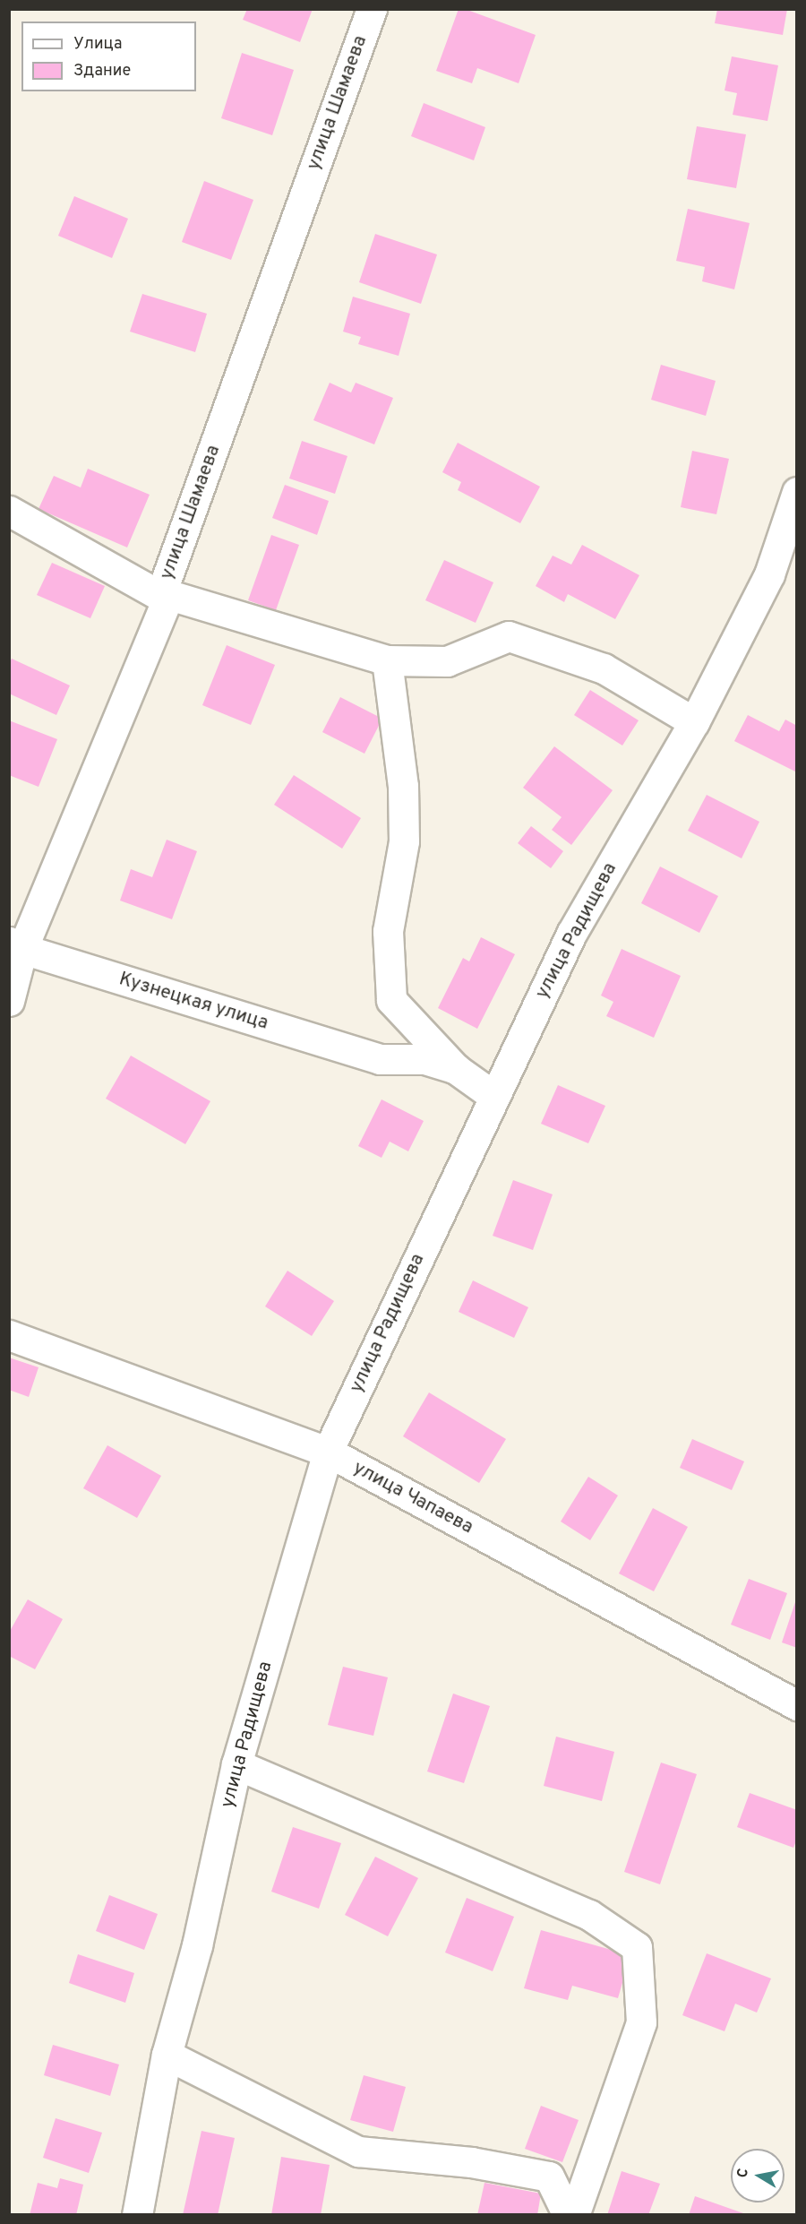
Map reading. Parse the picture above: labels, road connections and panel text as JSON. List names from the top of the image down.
{
  "streets": {
    "street": [
      "улица Шамаева",
      "улица Радищева",
      "Кузнецкая улица",
      "улица Чапаева"
    ]
  },
  "crossings": [
    ["улица Шамаева", "Кузнецкая улица"],
    ["улица Радищева", "улица Чапаева"]
  ],
  "legend": ["Улица", "Здание"],
  "north": "left"
}
